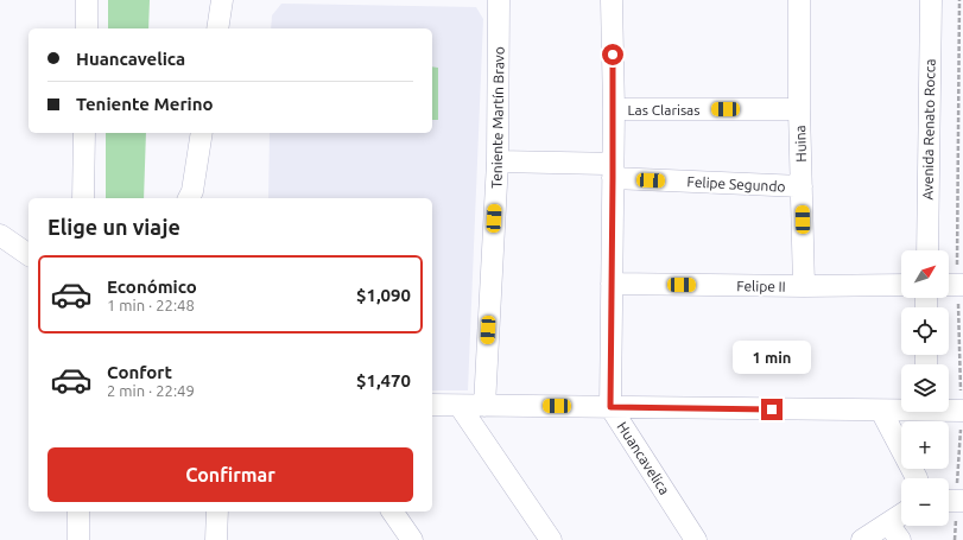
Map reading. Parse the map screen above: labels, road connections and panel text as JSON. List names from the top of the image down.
{
  "streets": {
    "street": [
      "Las Clarisas",
      "Teniente Martín Bravo",
      "Avenida Renato Rocca",
      "Huina",
      "Felipe Segundo",
      "Felipe II",
      "Huancavelica"
    ]
  },
  "crossings": [
    ["Las Clarisas", "Huina"],
    ["Las Clarisas", "Huancavelica"],
    ["Teniente Martín Bravo", "Felipe Segundo"],
    ["Huina", "Felipe Segundo"],
    ["Huina", "Felipe II"],
    ["Felipe Segundo", "Huancavelica"],
    ["Felipe II", "Huancavelica"]
  ],
  "north": "top right",
  "page": {
    "banner": ["Huancavelica", "Teniente Merino"],
    "heading": "Elige un viaje",
    "map_buttons": ["+", "−"],
    "list": [
      {
        "name": "Económico",
        "note": "1 min · 22:48",
        "value": "$1,090"
      },
      {
        "name": "Confort",
        "note": "2 min · 22:49",
        "value": "$1,470"
      }
    ],
    "bubble": "1 min",
    "buttons": "Confirmar"
  }
}
